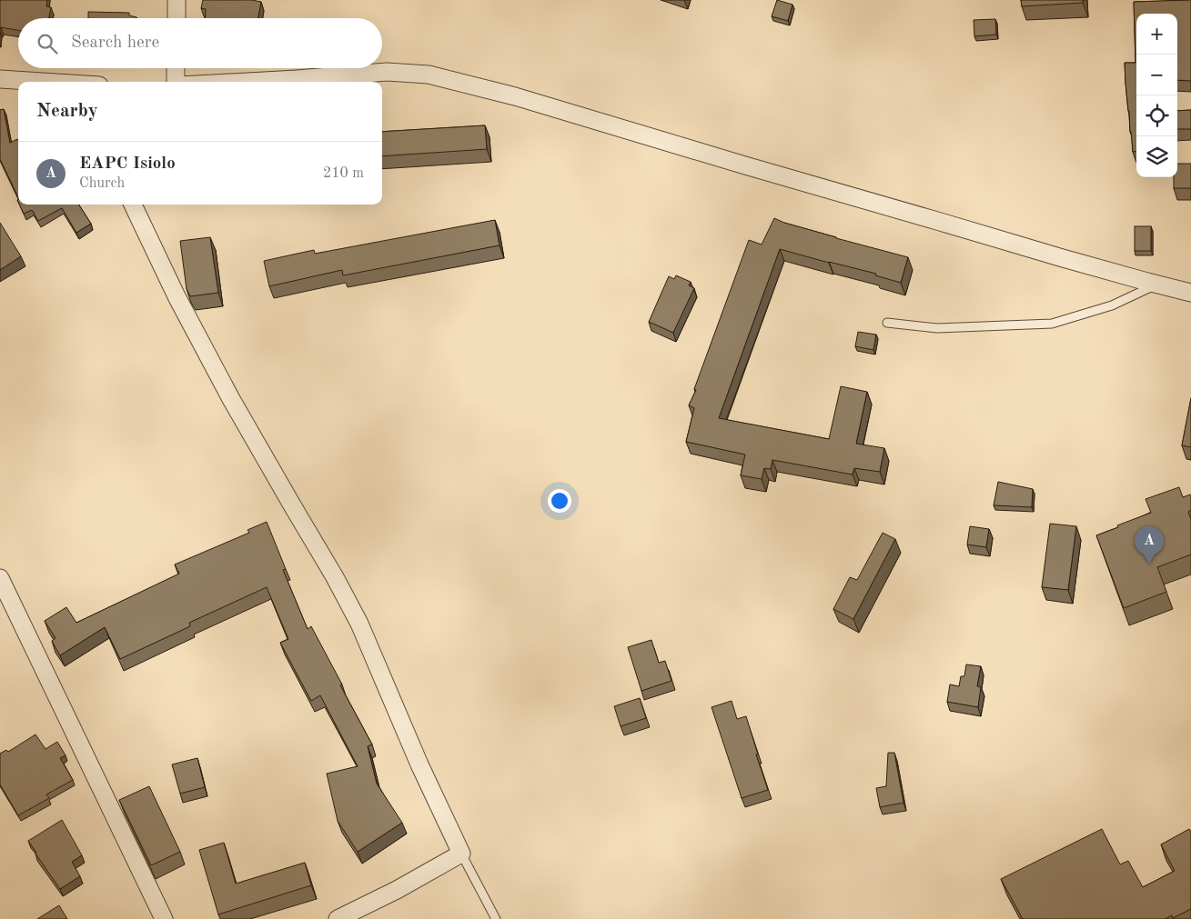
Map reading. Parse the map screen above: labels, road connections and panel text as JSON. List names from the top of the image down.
{
  "page": {
    "map_buttons": ["+", "−"],
    "search": "Search here",
    "heading": "Nearby",
    "list": [
      {
        "mark": "A",
        "name": "EAPC Isiolo",
        "note": "Church",
        "value": "210 m"
      }
    ],
    "pins": "A"
  }
}
